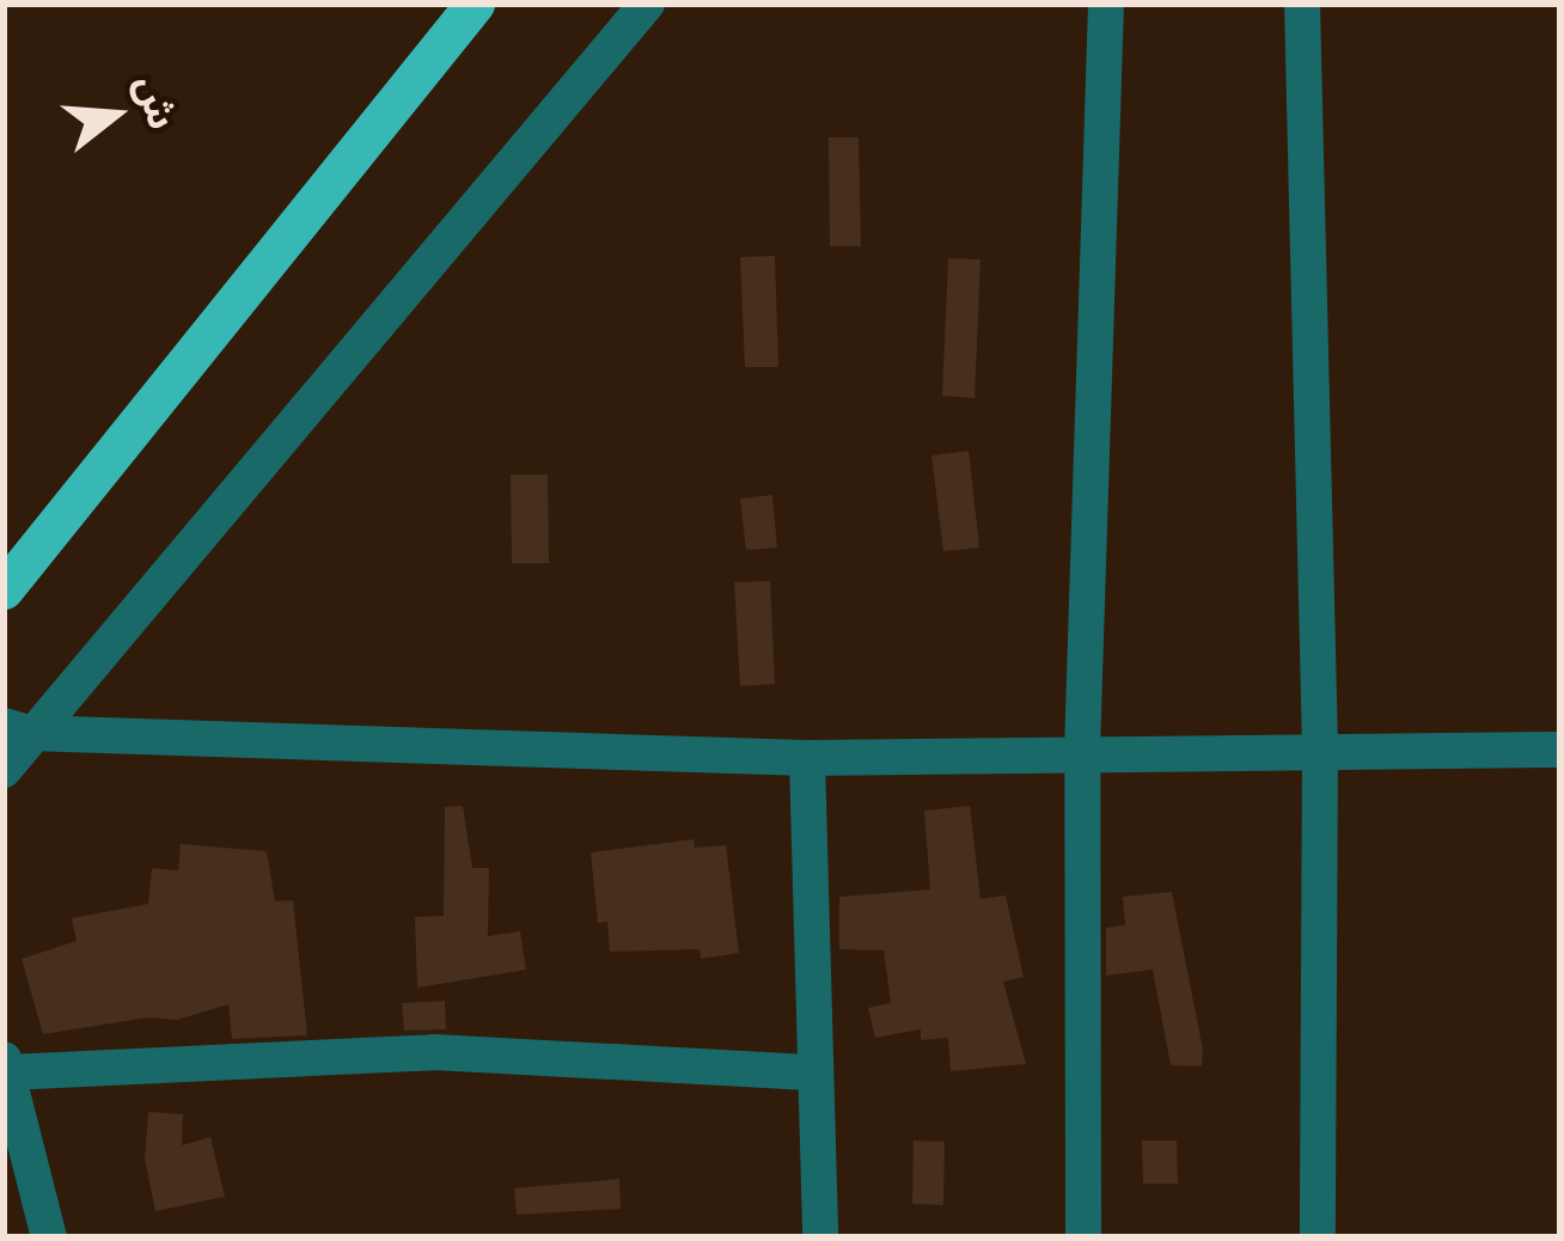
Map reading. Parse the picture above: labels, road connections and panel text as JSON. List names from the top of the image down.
{
  "north": "right"
}
